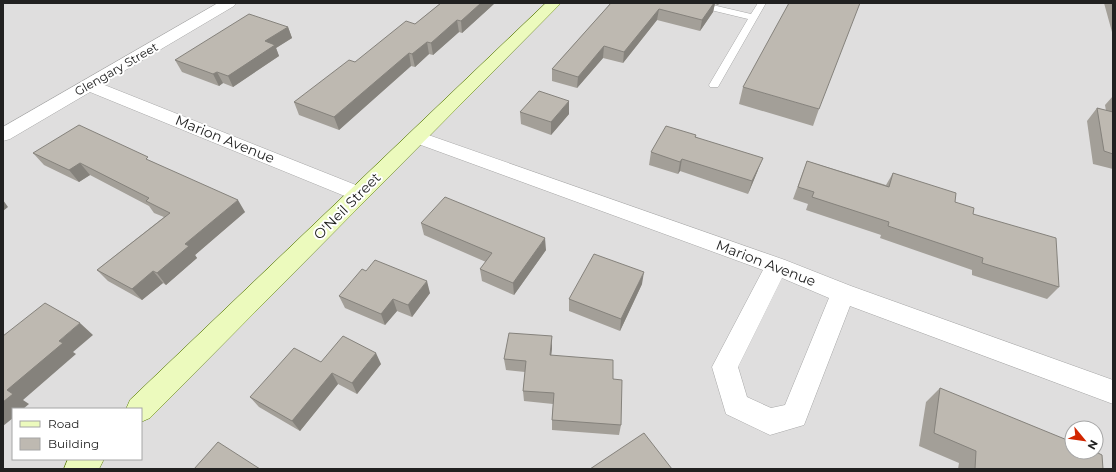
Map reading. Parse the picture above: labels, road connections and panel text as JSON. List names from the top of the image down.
{
  "streets": {
    "street": ["Glengary Street", "Marion Avenue", "O'Neil Street"]
  },
  "crossings": [
    ["Glengary Street", "Marion Avenue"],
    ["Marion Avenue", "O'Neil Street"]
  ],
  "legend": ["Road", "Building"],
  "north": "bottom right"
}
